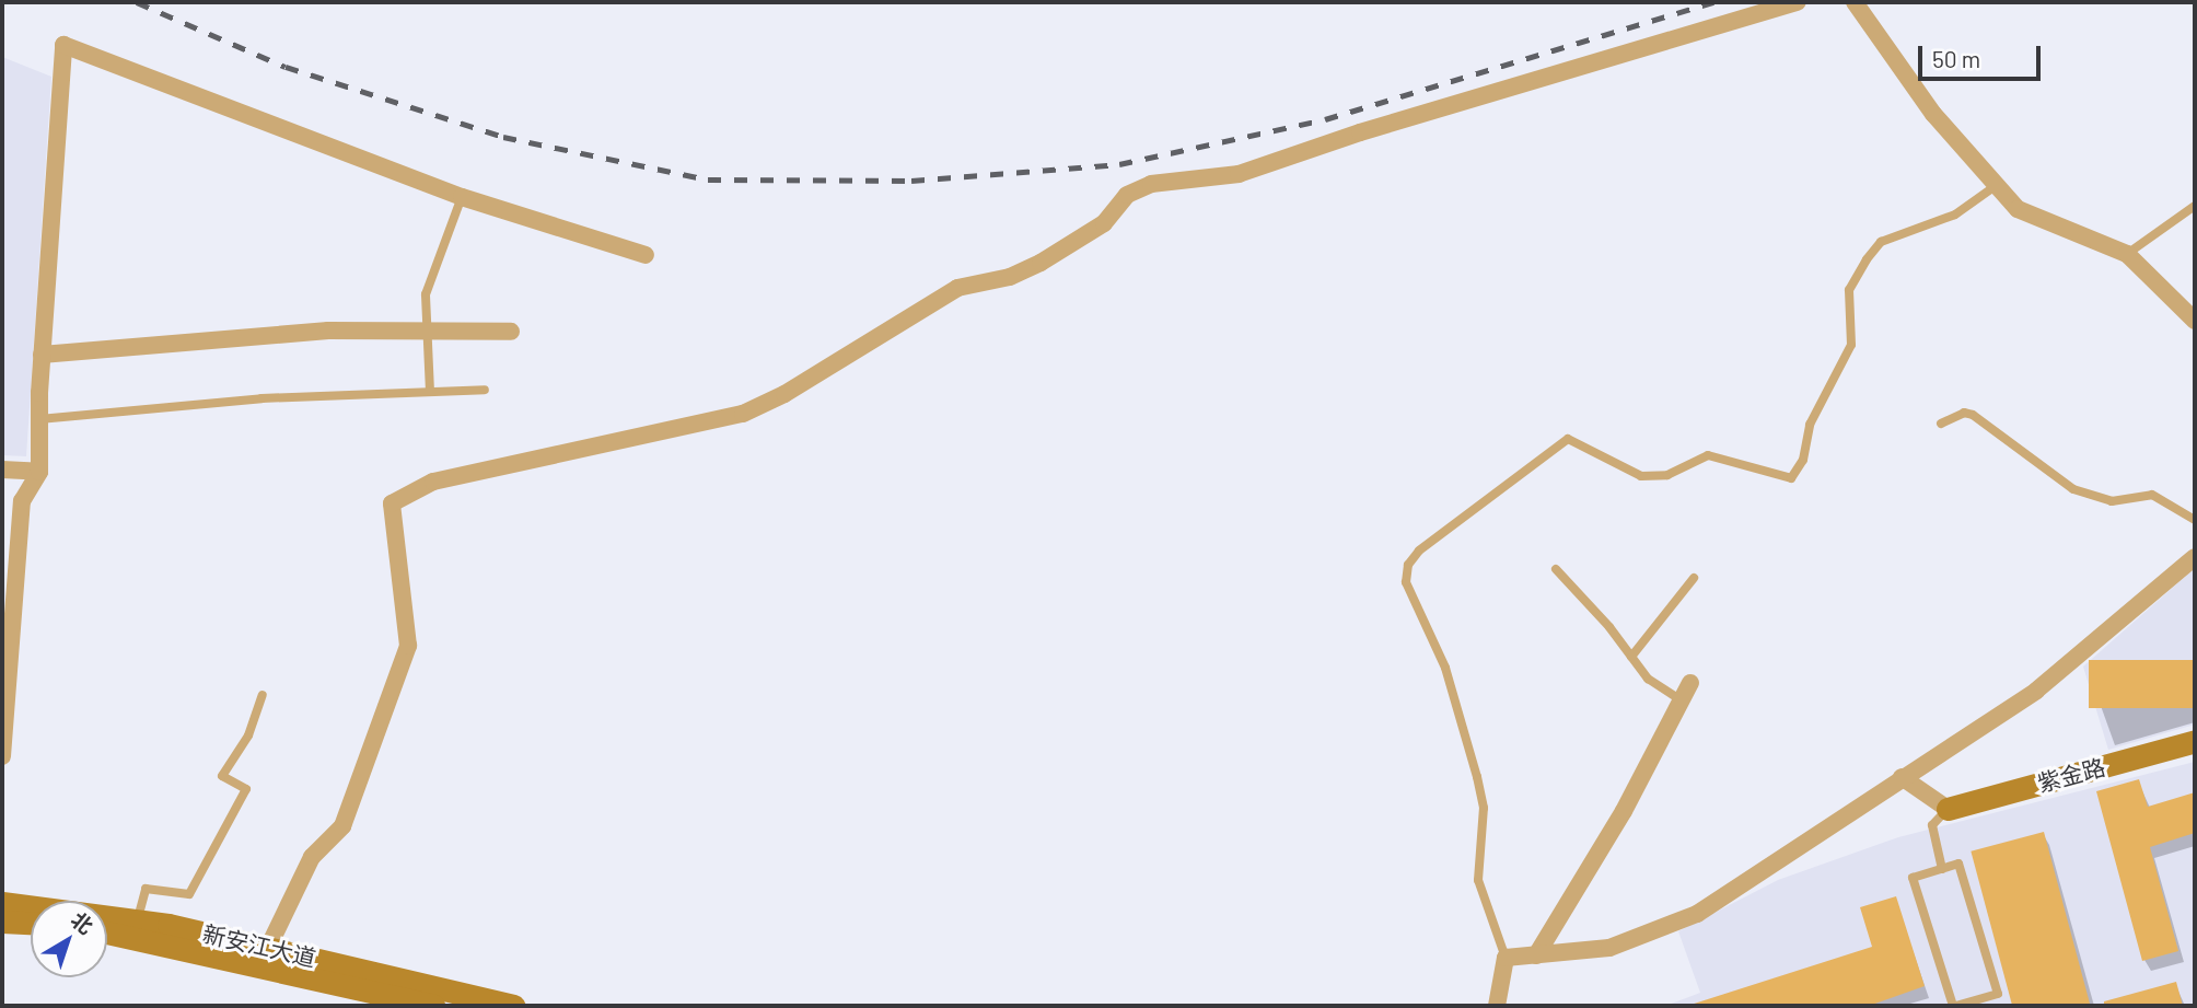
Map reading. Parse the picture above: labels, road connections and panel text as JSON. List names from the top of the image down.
{
  "streets": {
    "main road": ["紫金路", "新安江大道"]
  },
  "scale_bar": "50 m",
  "north": "top right"
}
